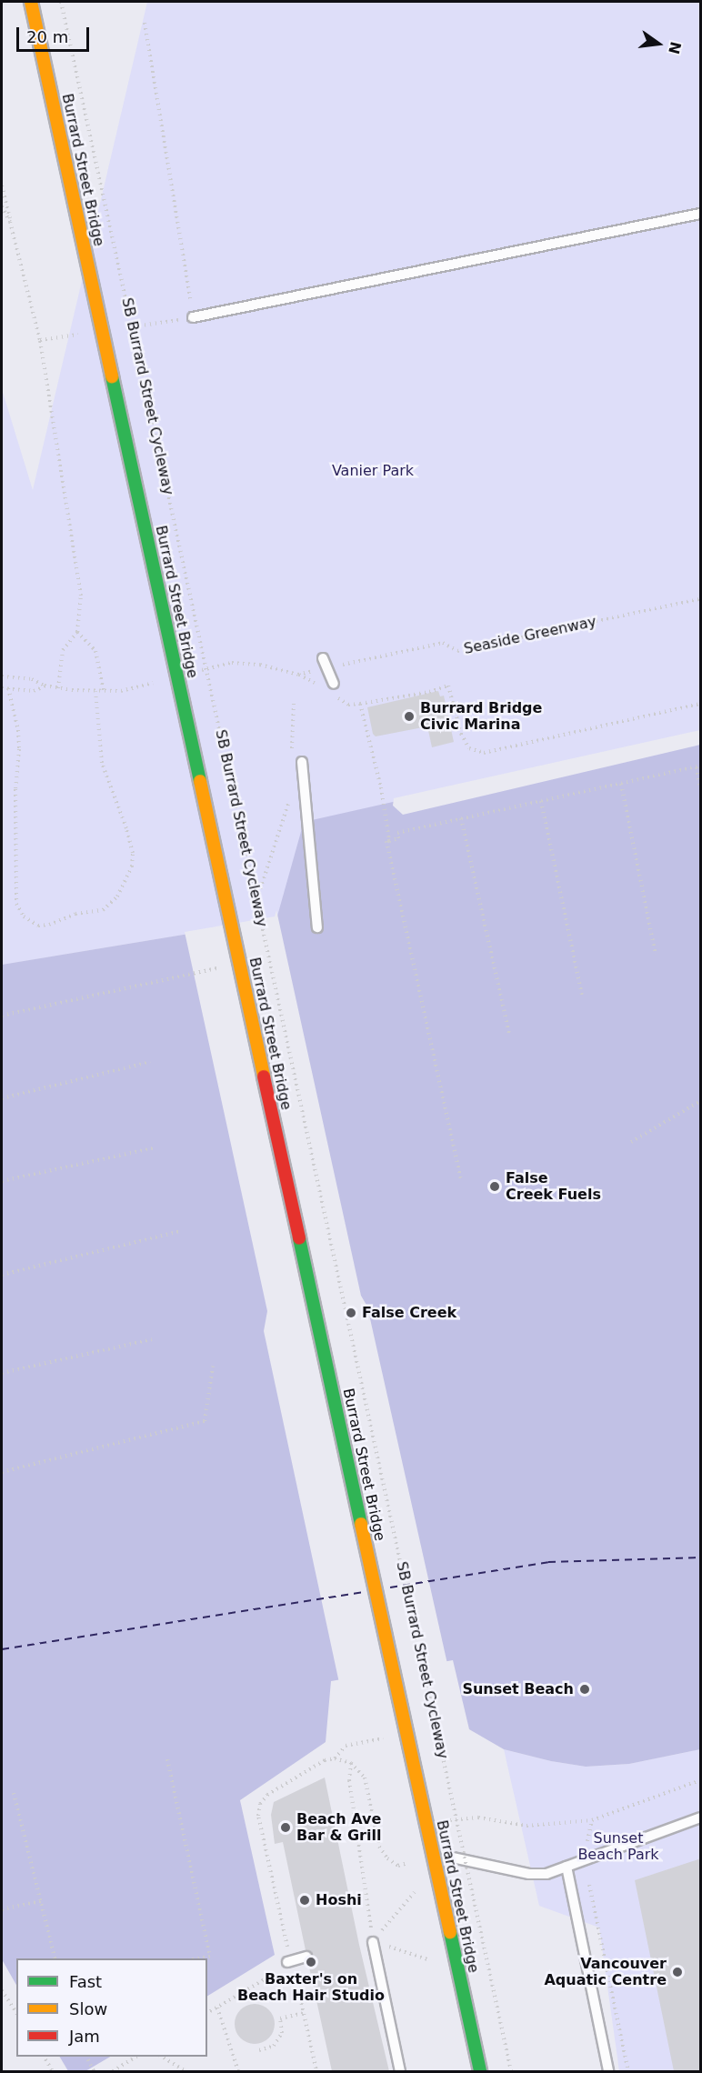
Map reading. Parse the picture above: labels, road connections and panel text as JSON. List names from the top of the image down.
{
  "streets": {
    "main road": ["Burrard Street Bridge"],
    "path": ["SB Burrard Street Cycleway", "Seaside Greenway"]
  },
  "parks": ["Vanier Park", "Sunset Beach Park"],
  "places": [
    "Burrard Bridge Civic Marina",
    "False Creek Fuels",
    "False Creek",
    "Sunset Beach",
    "Beach Ave Bar & Grill",
    "Hoshi",
    "Baxter's on Beach Hair Studio",
    "Vancouver Aquatic Centre"
  ],
  "legend": ["Fast", "Slow", "Jam"],
  "scale_bar": "20 m",
  "north": "right"
}
